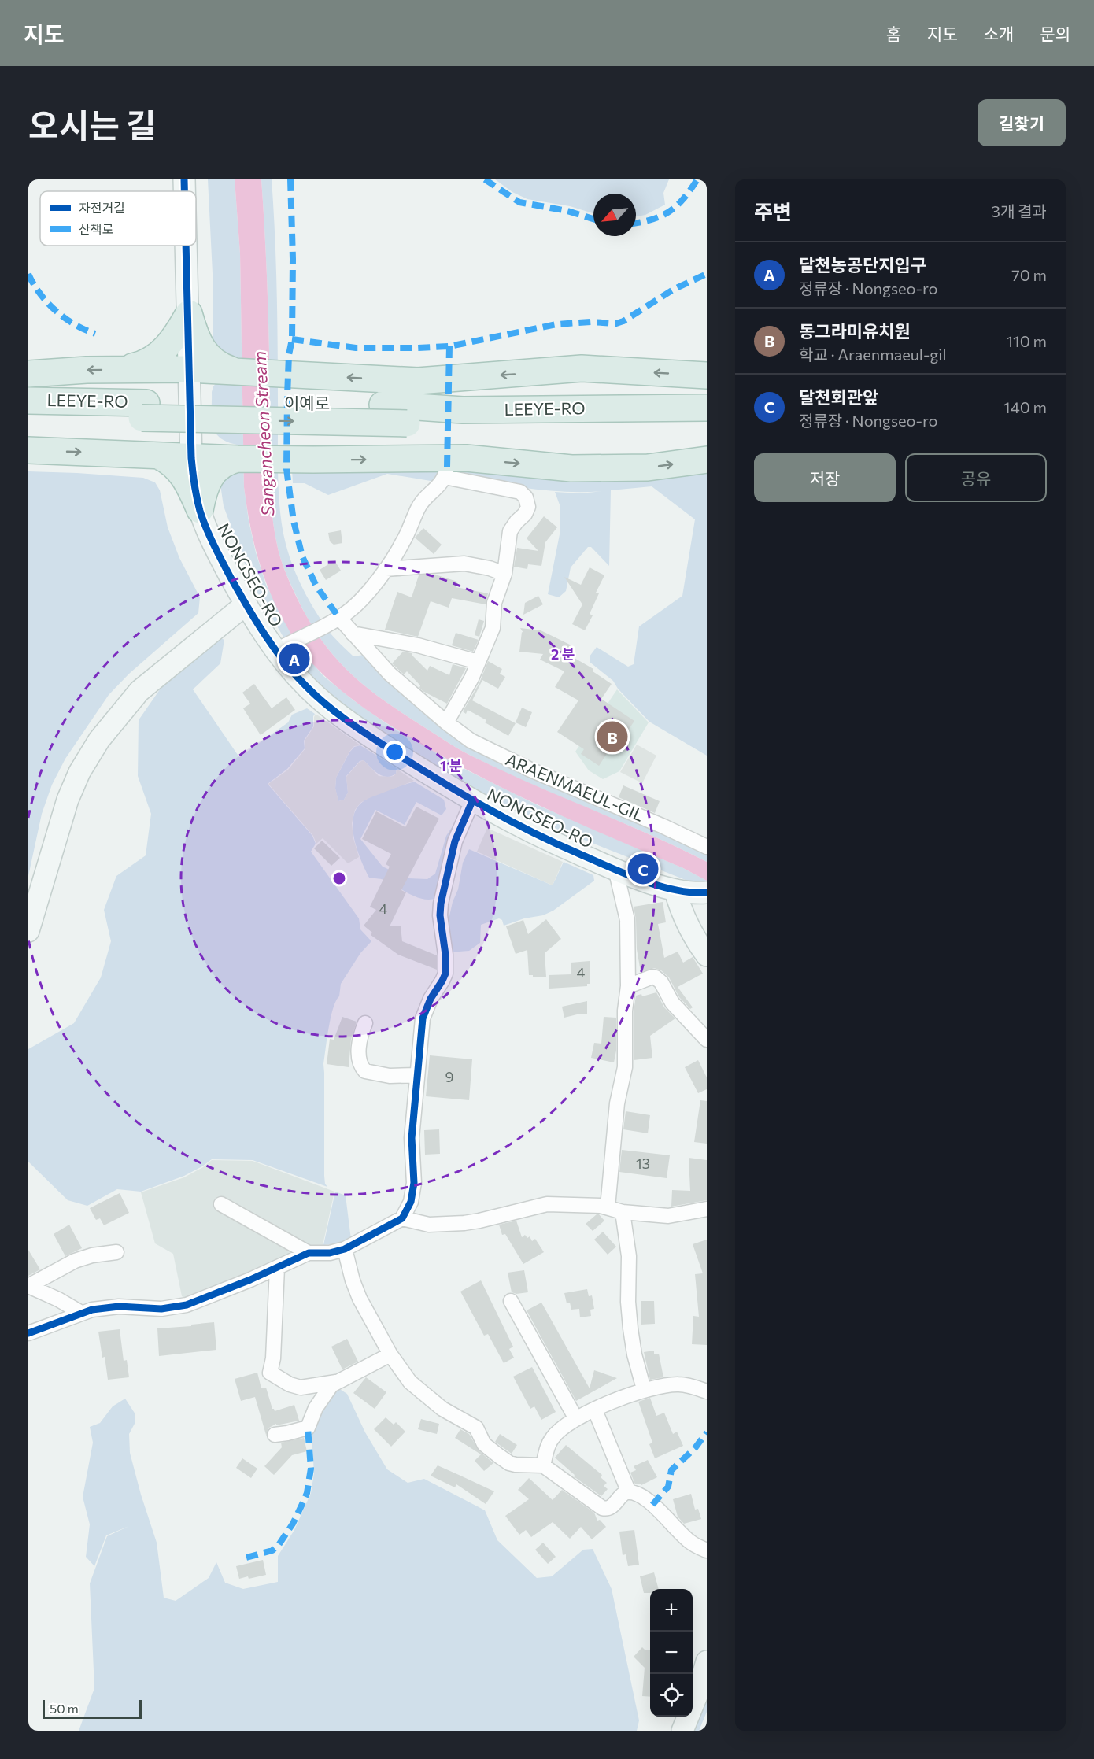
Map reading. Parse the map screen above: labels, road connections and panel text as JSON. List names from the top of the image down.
{
  "streets": {
    "highway": ["LEEYE-RO", "이예로"],
    "street": ["NONGSEO-RO", "ARAENMAEUL-GIL"]
  },
  "crossings": [
    ["LEEYE-RO", "이예로"]
  ],
  "water": ["Sangancheon Stream"],
  "house_numbers": [
    "4",
    "4",
    "9",
    "13"
  ],
  "legend": ["자전거길", "산책로"],
  "scale_bar": "50 m",
  "north": "bottom left",
  "page": {
    "header": "지도",
    "nav": [
      "홈",
      "지도",
      "소개",
      "문의"
    ],
    "title": "오시는 길",
    "buttons": [
      "길찾기",
      ["저장", "공유"]
    ],
    "heading": ["주변", "3개 결과"],
    "list": [
      {
        "mark": "A",
        "name": "달천농공단지입구",
        "note": "정류장 · Nongseo-ro",
        "value": "70 m"
      },
      {
        "mark": "B",
        "name": "동그라미유치원",
        "note": "학교 · Araenmaeul-gil",
        "value": "110 m"
      },
      {
        "mark": "C",
        "name": "달천회관앞",
        "note": "정류장 · Nongseo-ro",
        "value": "140 m"
      }
    ],
    "pins": ["A", "B", "C"],
    "map_buttons": ["+", "−"],
    "scale": "50 m"
  },
  "rings": ["2 분", "1 분"]
}
